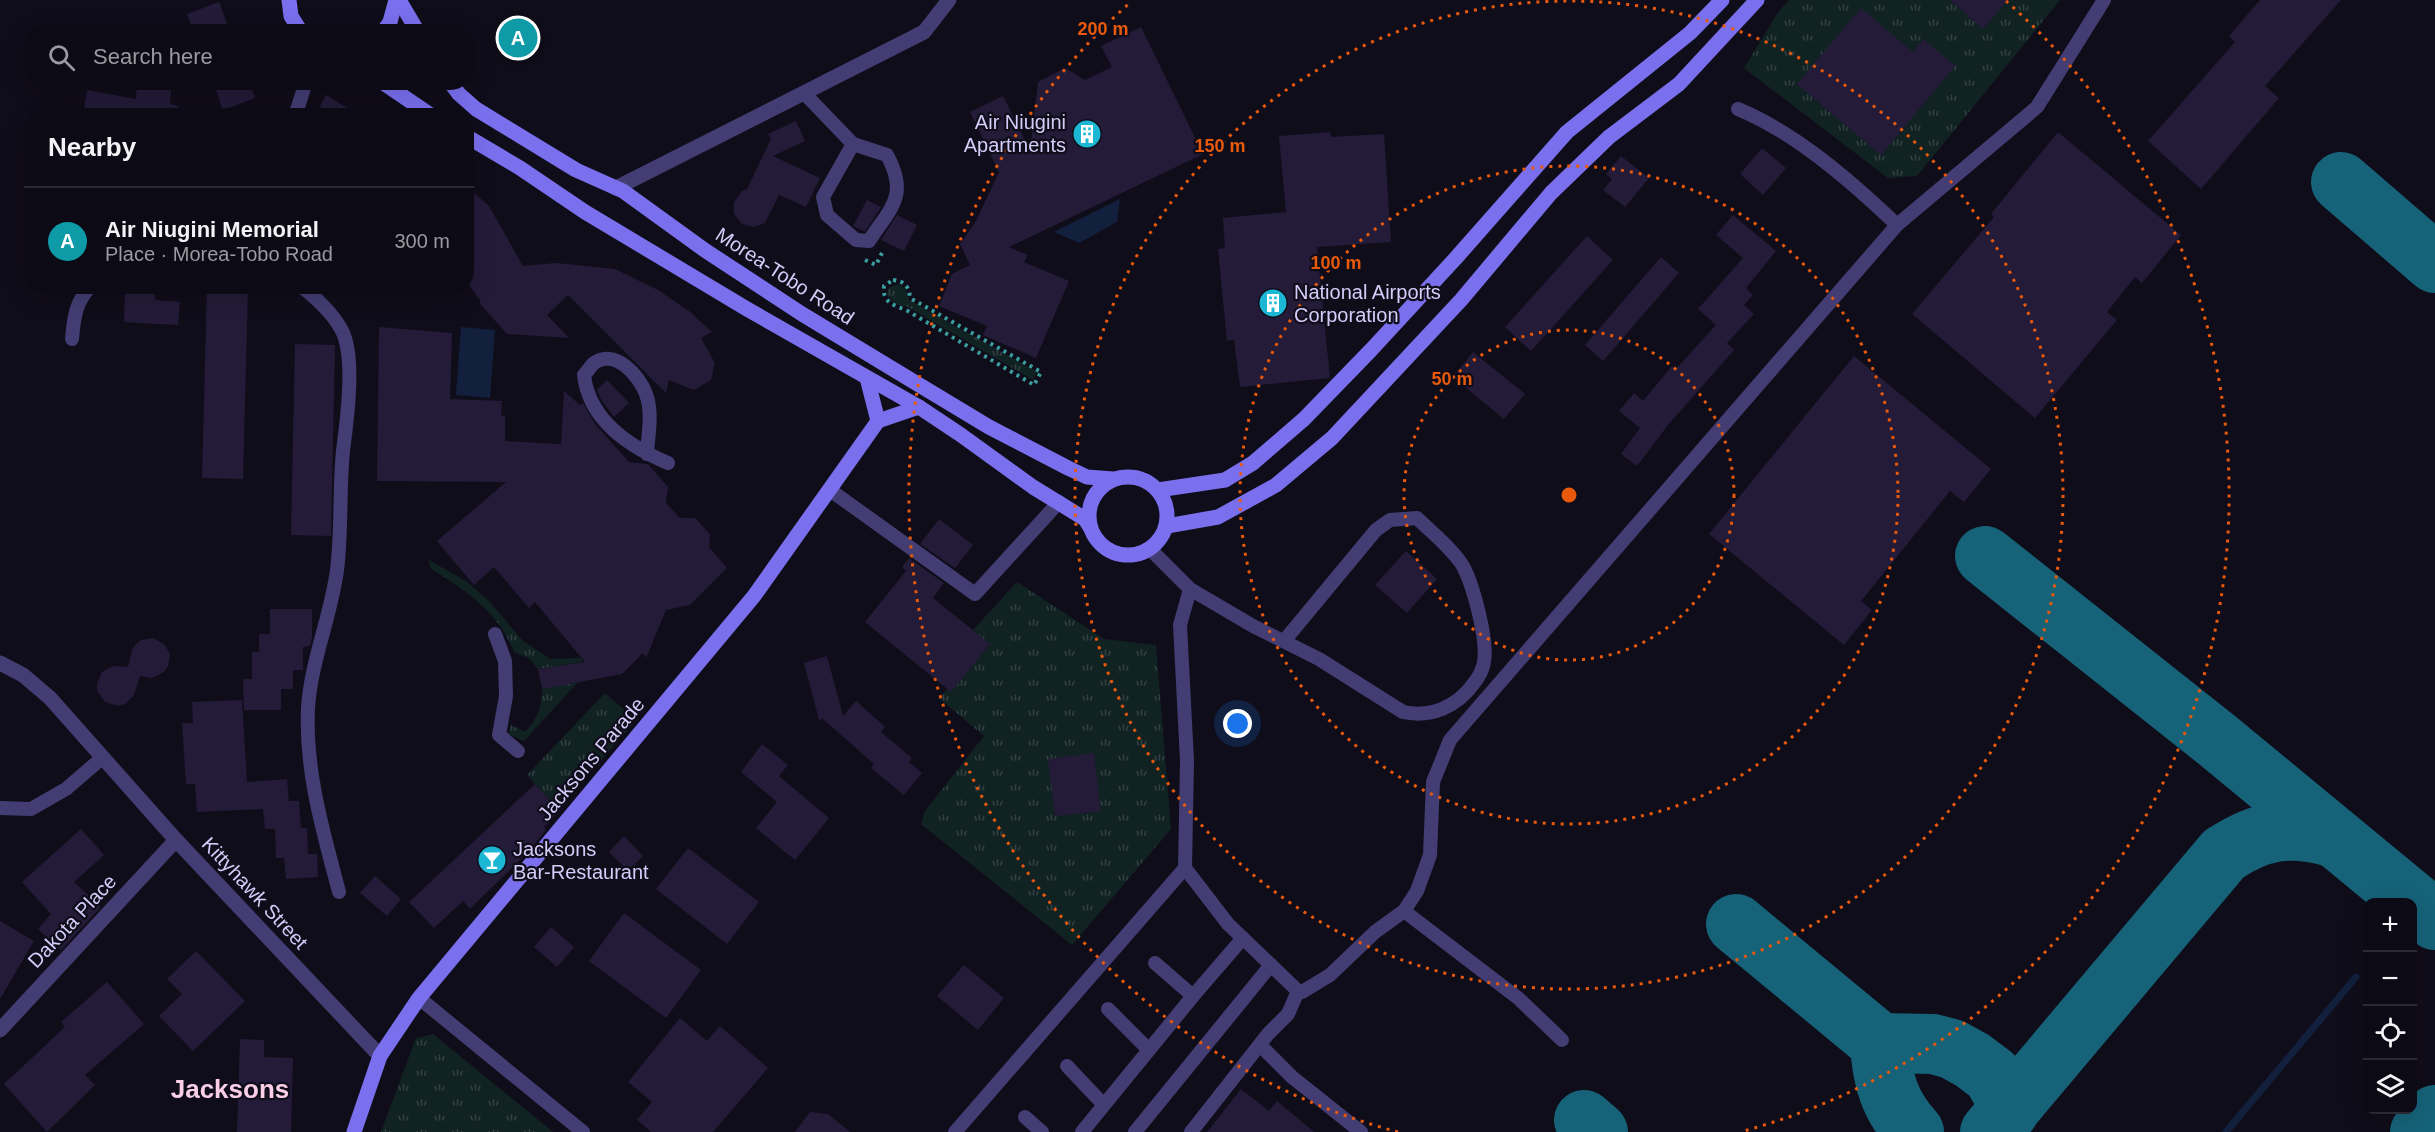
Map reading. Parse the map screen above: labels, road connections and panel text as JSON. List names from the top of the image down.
{
  "streets": {
    "main road": ["Morea-Tobo Road", "Jacksons Parade"],
    "street": ["Kittyhawk Street", "Dakota Place"]
  },
  "crossings": [
    ["Jacksons Parade", "Kittyhawk Street"],
    ["Kittyhawk Street", "Dakota Place"]
  ],
  "districts": ["Jacksons"],
  "places": {
    "building": ["Air Niugini Apartments", "National Airports Corporation"],
    "bar": ["Jacksons Bar-Restaurant"]
  },
  "page": {
    "pins": "A",
    "search": "Search here",
    "heading": "Nearby",
    "list": [
      {
        "mark": "A",
        "name": "Air Niugini Memorial",
        "note": "Place · Morea-Tobo Road",
        "value": "300 m"
      }
    ],
    "map_buttons": ["+", "−"]
  },
  "rings": [
    "200 m",
    "150 m",
    "100 m",
    "50 m"
  ]
}
